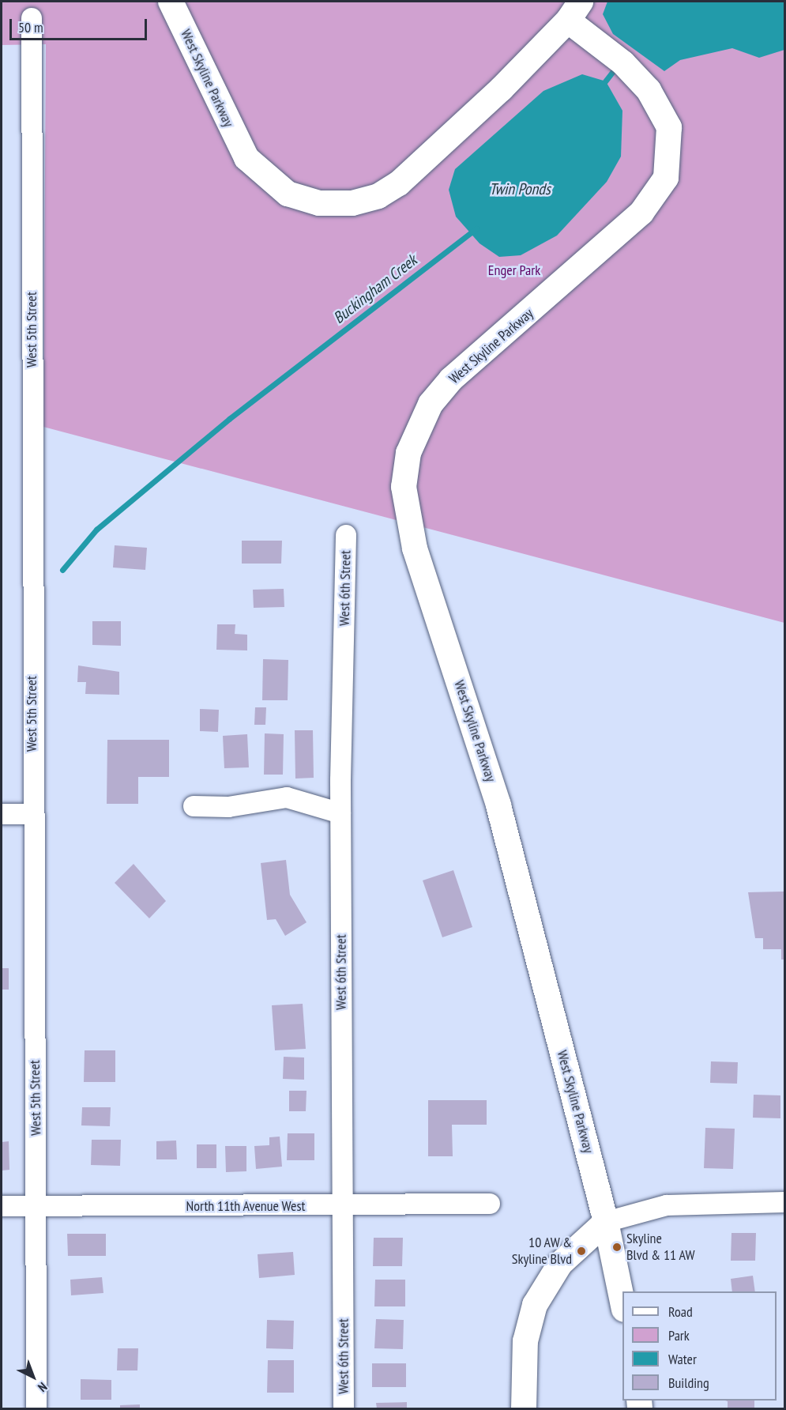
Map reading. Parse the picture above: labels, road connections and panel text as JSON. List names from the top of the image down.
{
  "streets": {
    "street": [
      "West Skyline Parkway",
      "West 5th Street",
      "West 6th Street",
      "North 11th Avenue West"
    ]
  },
  "crossings": [
    ["West 5th Street", "North 11th Avenue West"],
    ["West 6th Street", "North 11th Avenue West"]
  ],
  "water": ["Twin Ponds", "Buckingham Creek"],
  "parks": ["Enger Park"],
  "places": ["Skyline Blvd & 11 AW", "10 AW & Skyline Blvd"],
  "legend": [
    "Road",
    "Park",
    "Water",
    "Building"
  ],
  "scale_bar": "50 m",
  "north": "bottom right"
}
